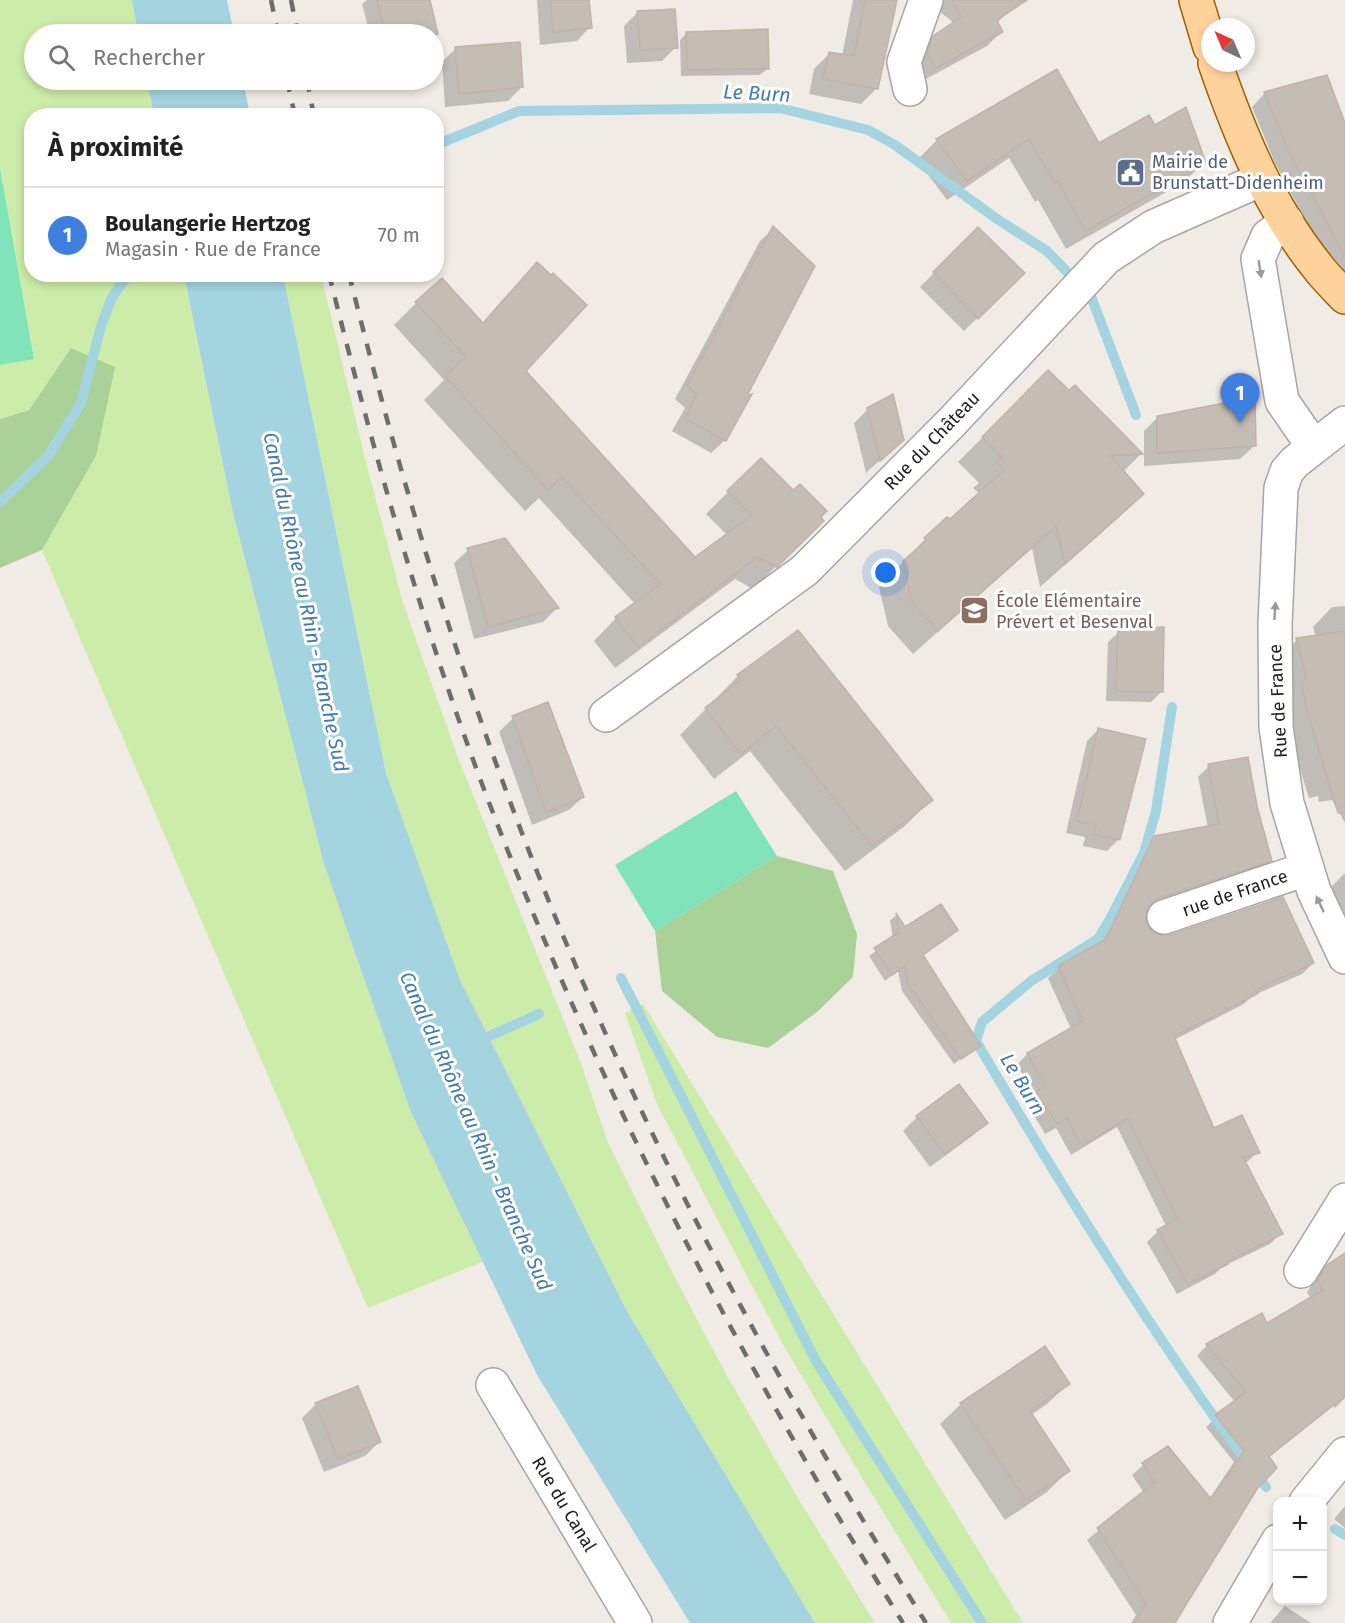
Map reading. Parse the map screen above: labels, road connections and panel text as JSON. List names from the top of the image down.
{
  "streets": {
    "street": [
      "Rue du Château",
      "Rue de France",
      "rue de France",
      "Rue du Canal"
    ]
  },
  "crossings": [
    ["Rue de France", "rue de France"]
  ],
  "one_way": ["Rue de France"],
  "water": ["Le Burn", "Canal du Rhône au Rhin - Branche Sud"],
  "places": {
    "public building": ["Mairie de Brunstatt-Didenheim"],
    "school or university": ["École Elémentaire Prévert et Besenval"]
  },
  "north": "top left",
  "page": {
    "search": "Rechercher",
    "heading": "À proximité",
    "list": [
      {
        "mark": "1",
        "name": "Boulangerie Hertzog",
        "note": "Magasin · Rue de France",
        "value": "70 m"
      }
    ],
    "pins": "1",
    "map_buttons": ["+", "−"]
  }
}
